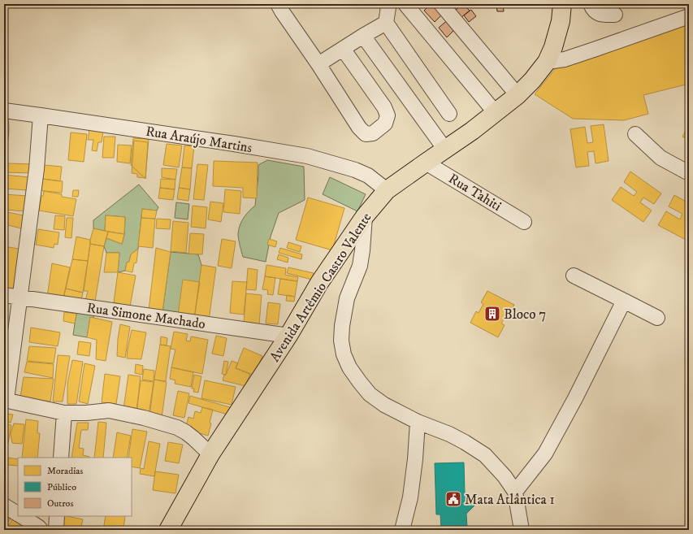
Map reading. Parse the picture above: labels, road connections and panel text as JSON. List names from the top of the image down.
{
  "streets": {
    "main road": ["Avenida Artêmio Castro Valente"],
    "street": ["Rua Araújo Martins", "Rua Tahiti", "Rua Simone Machado"]
  },
  "crossings": [
    ["Rua Araújo Martins", "Avenida Artêmio Castro Valente"],
    ["Rua Tahiti", "Avenida Artêmio Castro Valente"],
    ["Avenida Artêmio Castro Valente", "Rua Simone Machado"]
  ],
  "places": {
    "building": ["Bloco 7"],
    "public building": ["Mata Atlântica 1"]
  },
  "legend": ["Moradias", "Público", "Outros"]
}
